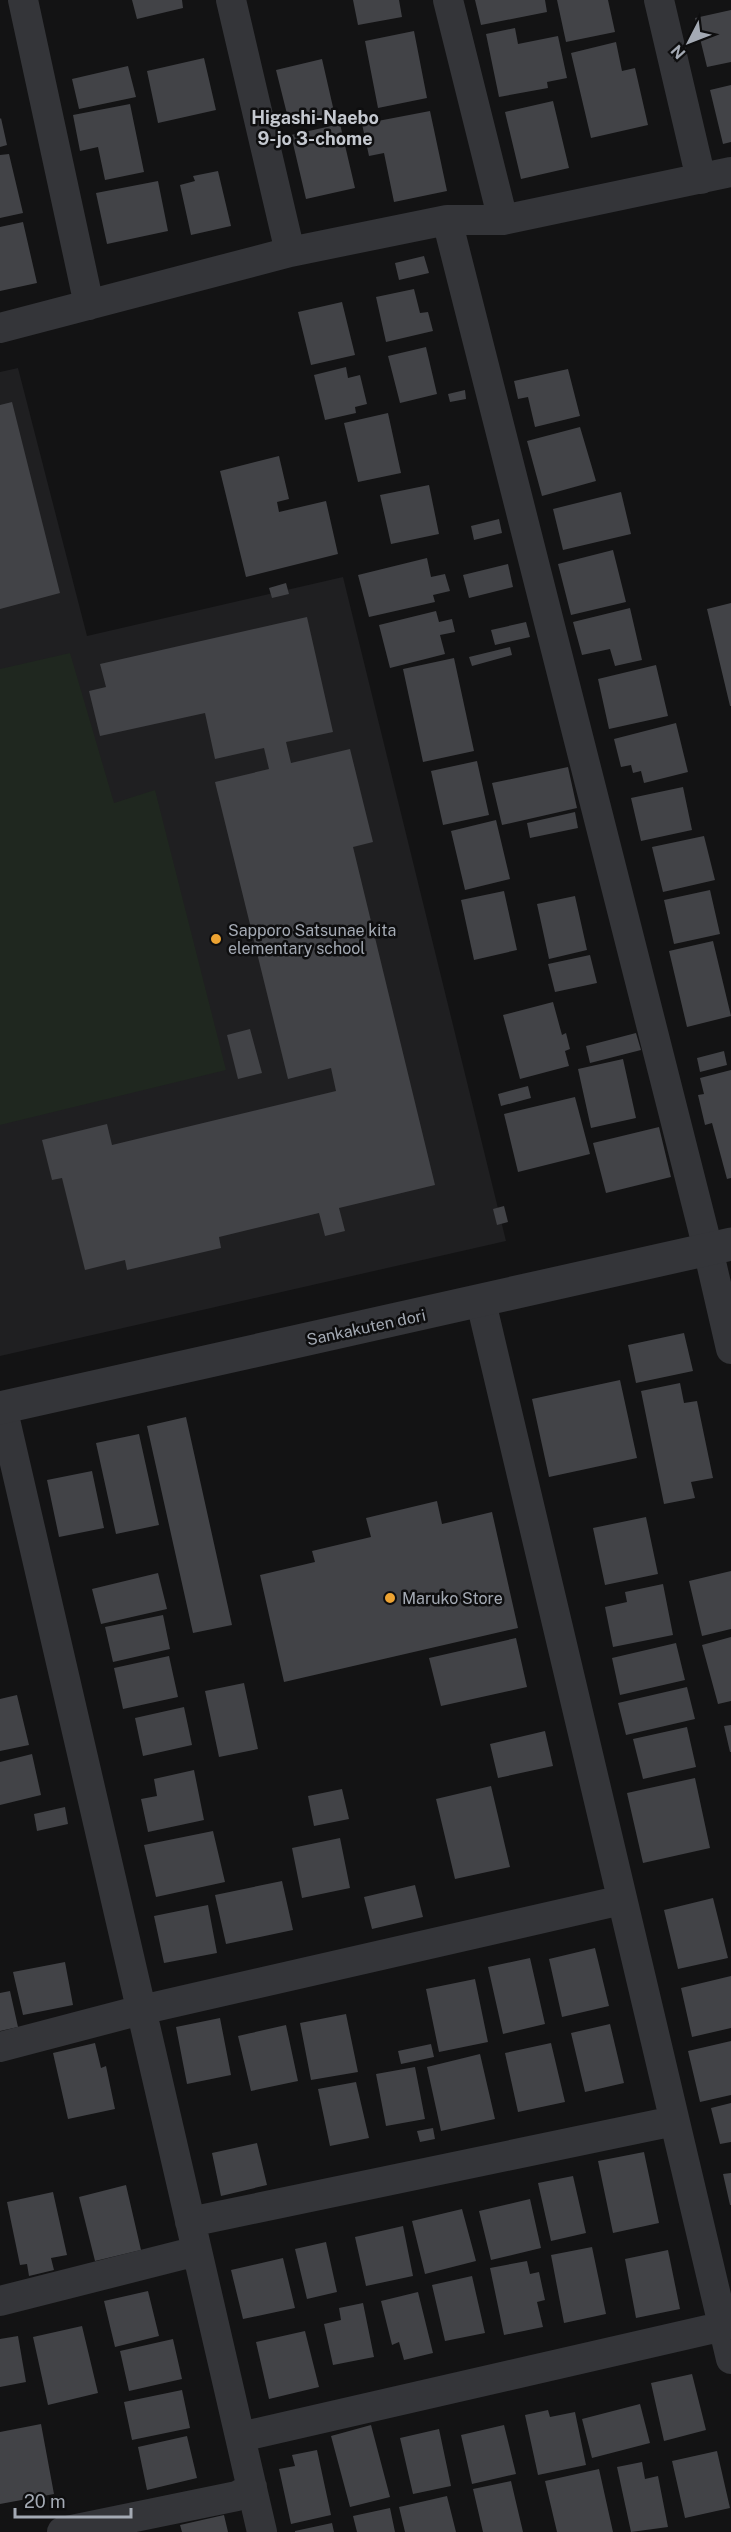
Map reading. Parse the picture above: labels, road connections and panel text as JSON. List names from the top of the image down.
{
  "streets": {
    "street": ["Sankakuten dori"]
  },
  "districts": ["Higashi-Naebo 9-jo 3-chome"],
  "places": ["Sapporo Satsunae kita elementary school", "Maruko Store"],
  "scale_bar": "20 m",
  "north": "bottom left"
}
